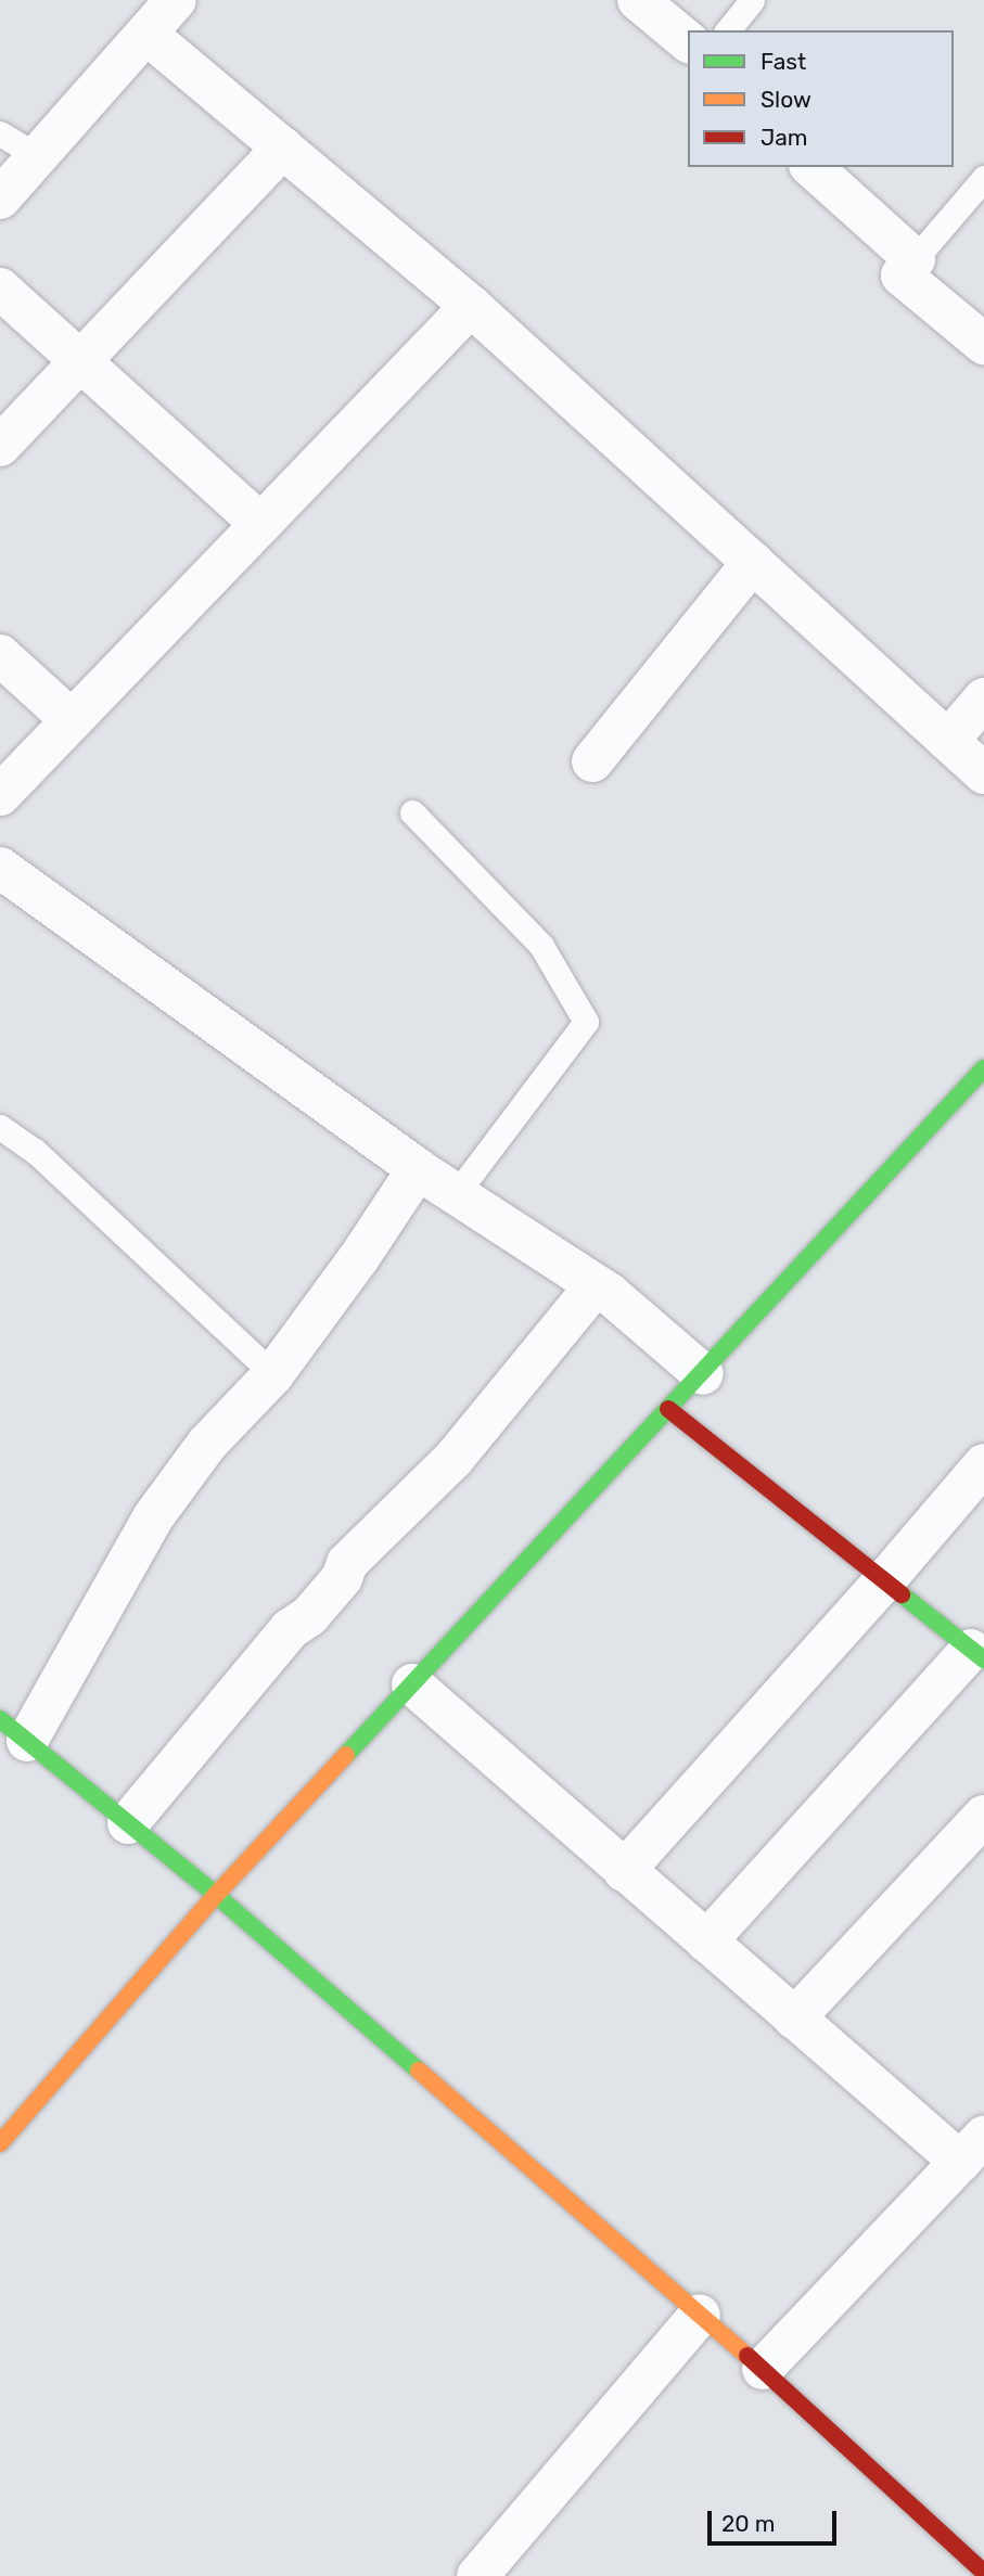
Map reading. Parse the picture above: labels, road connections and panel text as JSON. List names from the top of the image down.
{
  "legend": ["Fast", "Slow", "Jam"],
  "scale_bar": "20 m"
}
